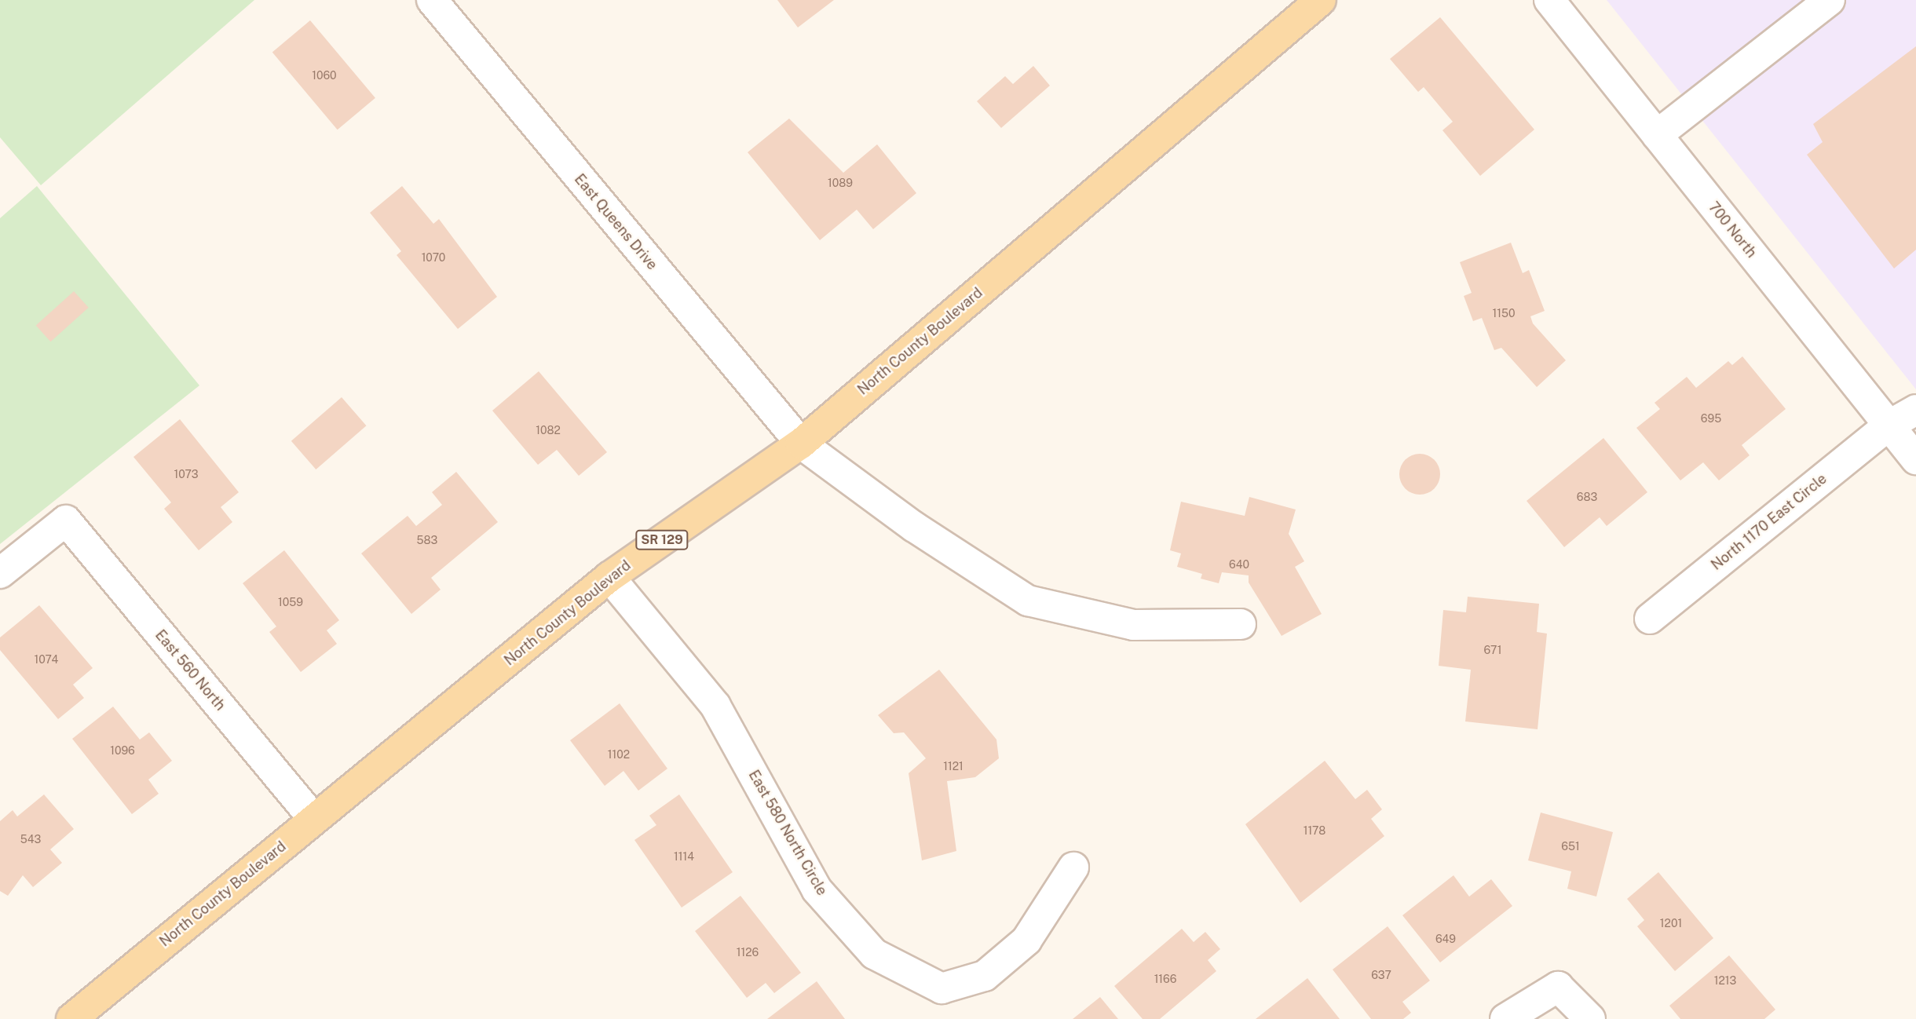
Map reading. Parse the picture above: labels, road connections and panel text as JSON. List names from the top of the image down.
{
  "streets": {
    "main road": ["North County Boulevard", "SR 129"],
    "street": [
      "East Queens Drive",
      "700 North",
      "North 1170 East Circle",
      "East 560 North",
      "East 580 North Circle"
    ]
  },
  "crossings": [
    ["East Queens Drive", "North County Boulevard"],
    ["700 North", "North 1170 East Circle"],
    ["North County Boulevard", "East 560 North"],
    ["North County Boulevard", "East 580 North Circle"]
  ],
  "house_numbers": [
    "1060",
    "1089",
    "1070",
    "1150",
    "695",
    "1082",
    "1073",
    "683",
    "583",
    "640",
    "1059",
    "671",
    "1074",
    "1096",
    "1102",
    "1121",
    "1178",
    "543",
    "651",
    "1114",
    "1201",
    "649",
    "1126",
    "637",
    "1166",
    "1213"
  ]
}
